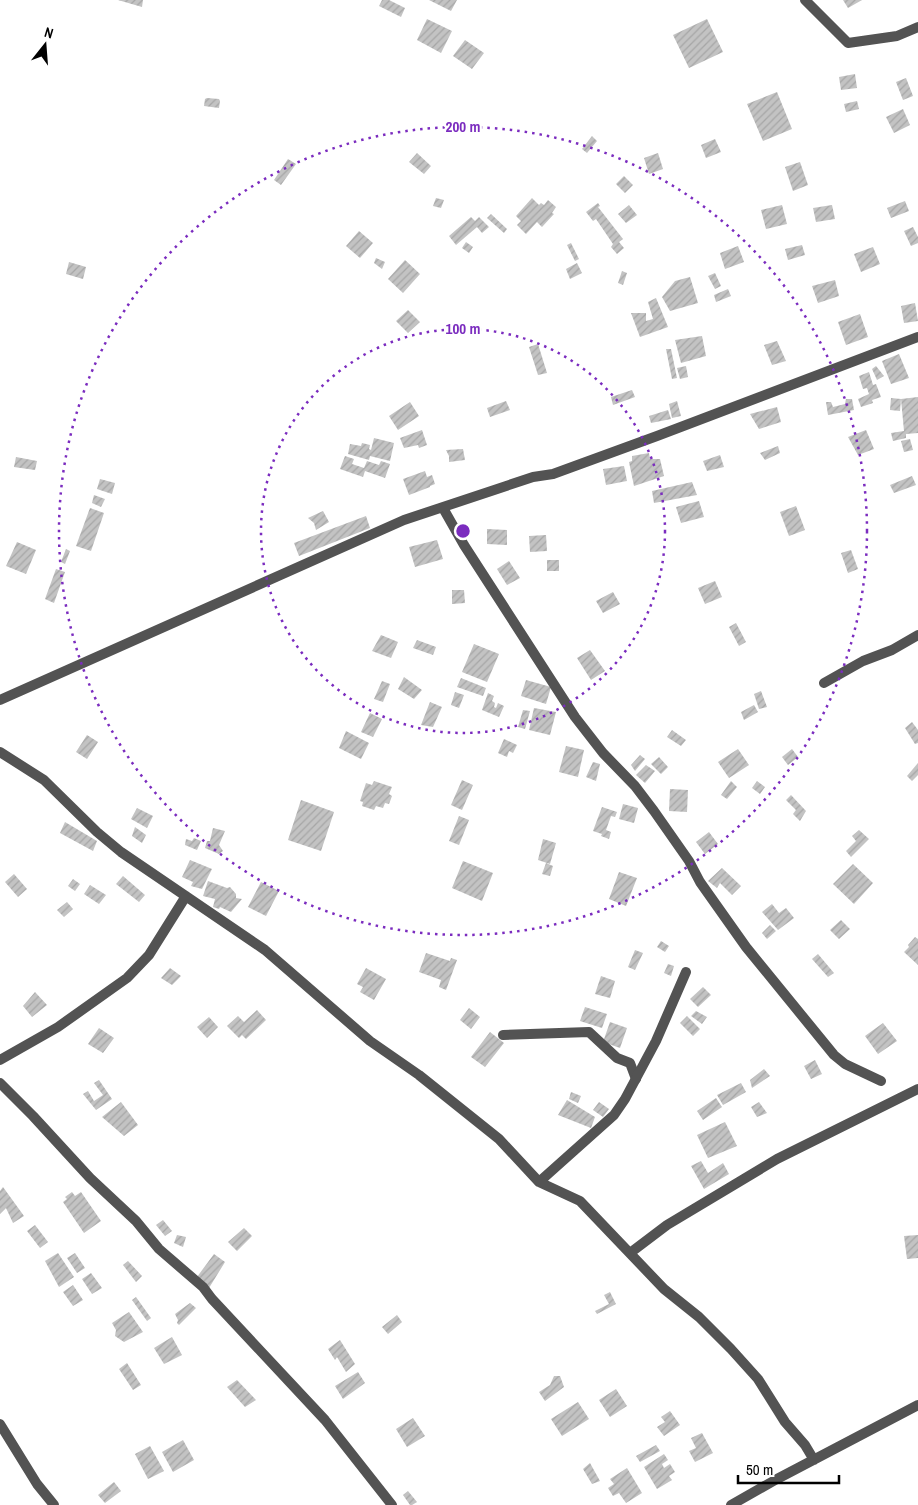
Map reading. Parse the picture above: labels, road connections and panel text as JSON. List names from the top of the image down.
{
  "scale_bar": "50 m",
  "north": "top",
  "rings": ["200 m", "100 m"]
}
